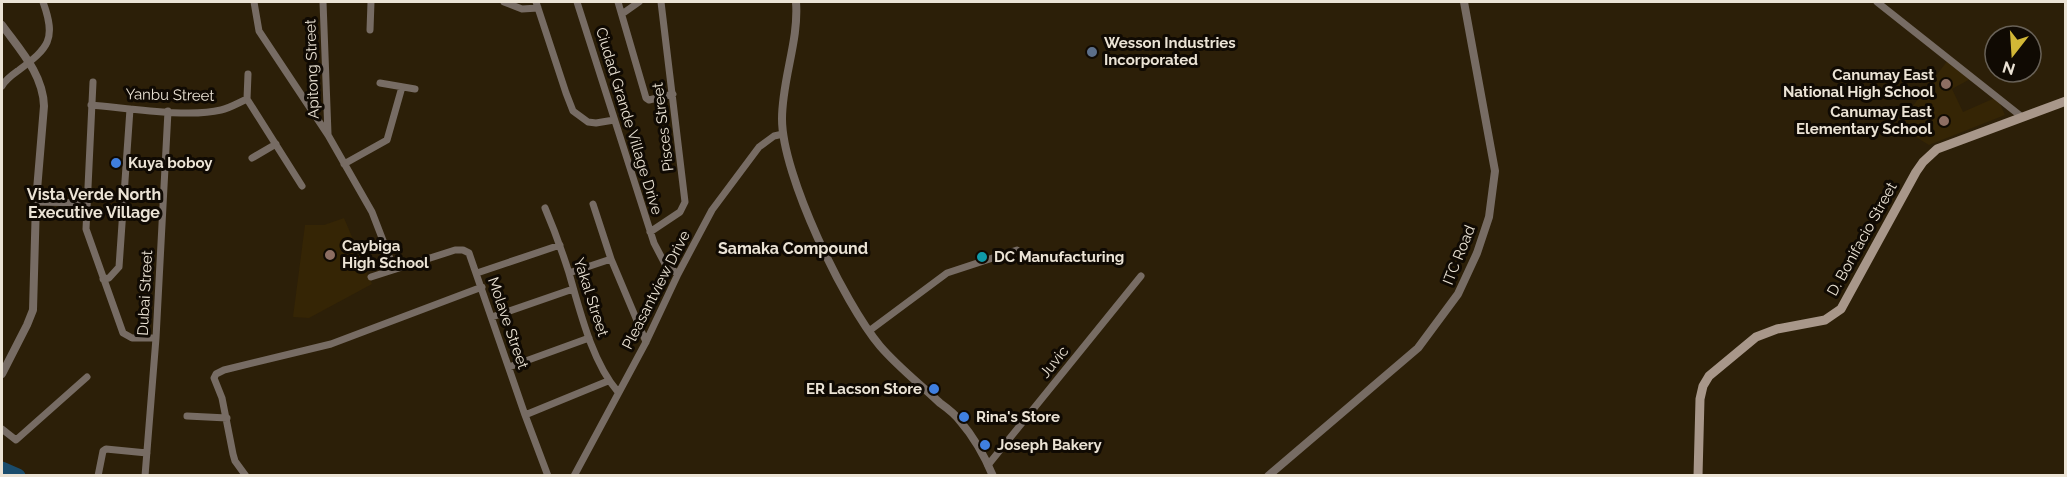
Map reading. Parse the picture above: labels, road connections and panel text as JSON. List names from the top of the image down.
{
  "streets": {
    "main road": ["D. Bonifacio Street"],
    "street": [
      "Apitong Street",
      "Yanbu Street",
      "Ciudad Grande Village Drive",
      "Pisces Street",
      "ITC Road",
      "Pleasantview Drive",
      "Dubai Street",
      "Yakal Street",
      "Molave Street",
      "Juvic"
    ]
  },
  "crossings": [
    ["Yanbu Street", "Dubai Street"],
    ["Ciudad Grande Village Drive", "Pisces Street"],
    ["Ciudad Grande Village Drive", "Pleasantview Drive"],
    ["Pleasantview Drive", "Yakal Street"]
  ],
  "districts": ["Vista Verde North Executive Village", "Samaka Compound"],
  "places": [
    "Wesson Industries Incorporated",
    "Canumay East National High School",
    "Canumay East Elementary School",
    "Kuya boboy",
    "Caybiga High School",
    "DC Manufacturing",
    "ER Lacson Store",
    "Rina's Store",
    "Joseph Bakery"
  ],
  "north": "bottom"
}
